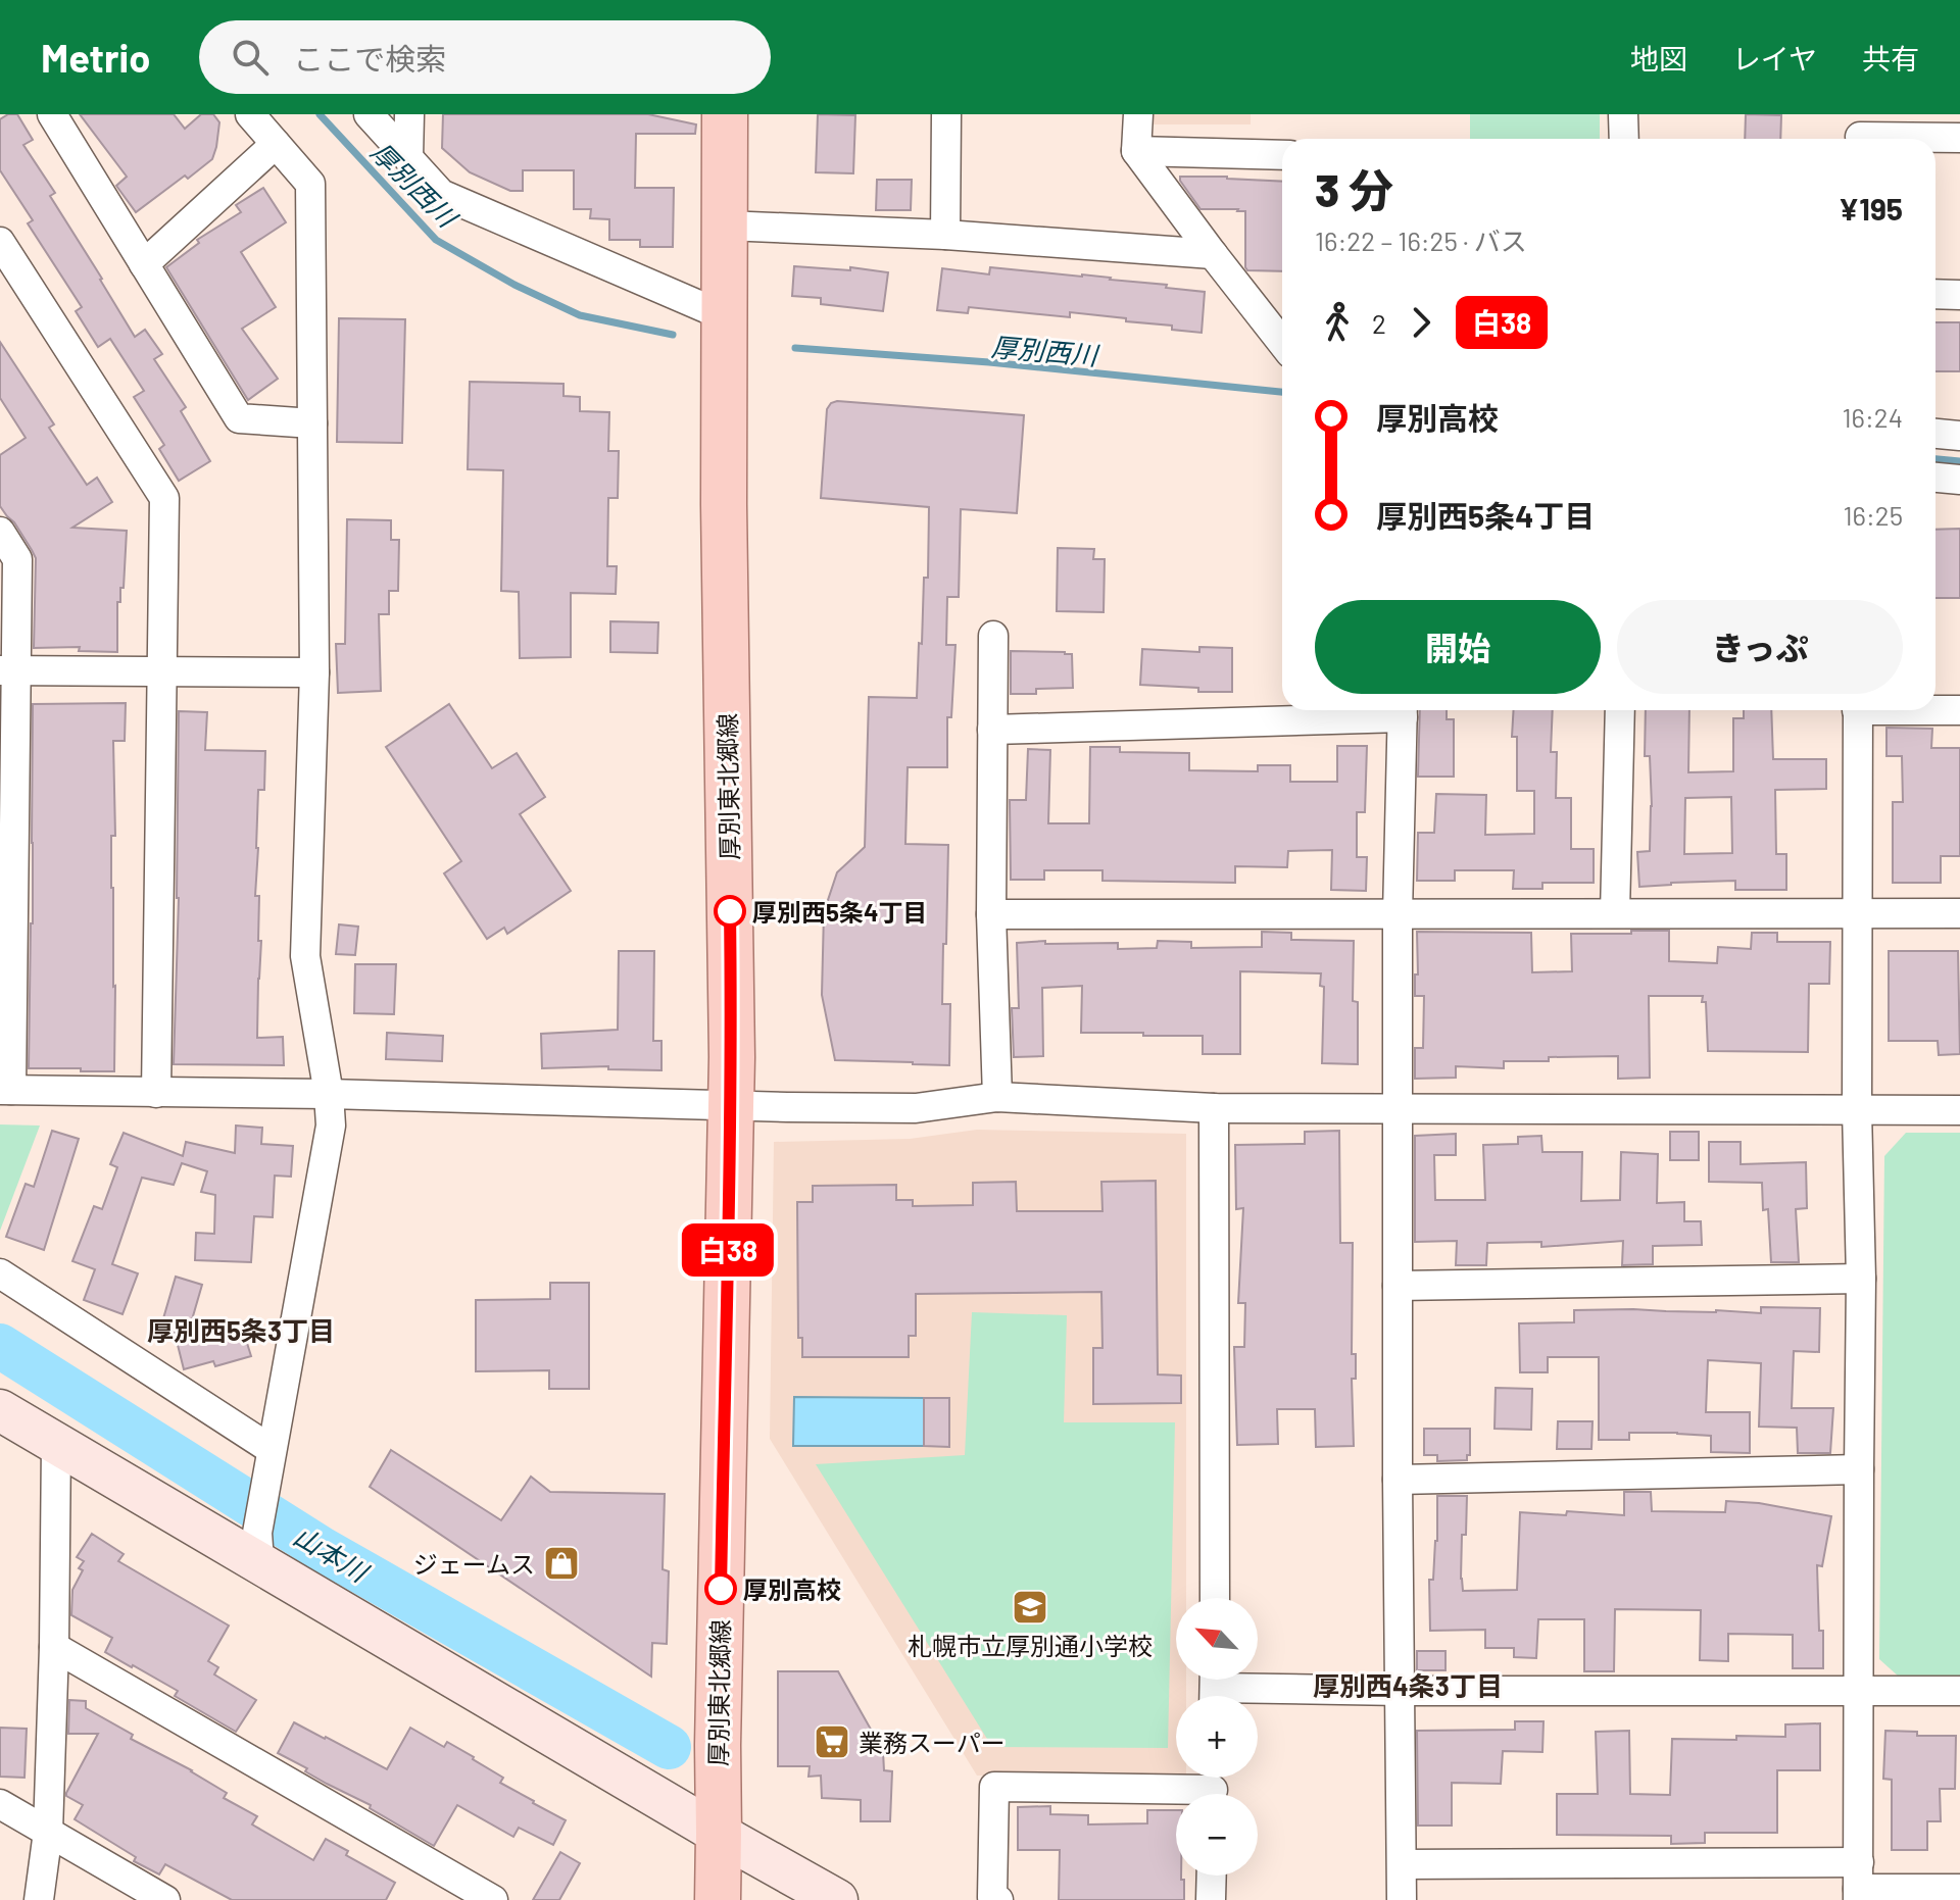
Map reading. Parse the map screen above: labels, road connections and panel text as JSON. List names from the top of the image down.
{
  "streets": {
    "main road": ["厚別東北郷線"]
  },
  "districts": ["厚別西5条3丁目", "厚別西4条3丁目"],
  "water": ["厚別西川", "山本川"],
  "places": {
    "other": ["厚別西5条4丁目", "厚別高校"],
    "shop": ["ジェームス"],
    "school or university": ["札幌市立厚別通小学校"],
    "supermarket": ["業務スーパー"]
  },
  "lines": ["bus line 白38"],
  "north": "top left",
  "page": {
    "header": "Metrio",
    "search": "ここで検索",
    "nav": ["地図", "レイヤ", "共有"],
    "on_map": "白38",
    "heading": ["3 分", "16:22 – 16:25 · バス", "¥195"],
    "legs": ["2", "白38"],
    "list": [
      {
        "name": "厚別高校",
        "value": "16:24"
      },
      {
        "name": "厚別西5条4丁目",
        "value": "16:25"
      }
    ],
    "buttons": ["開始", "きっぷ"],
    "map_buttons": ["+", "−"]
  }
}
